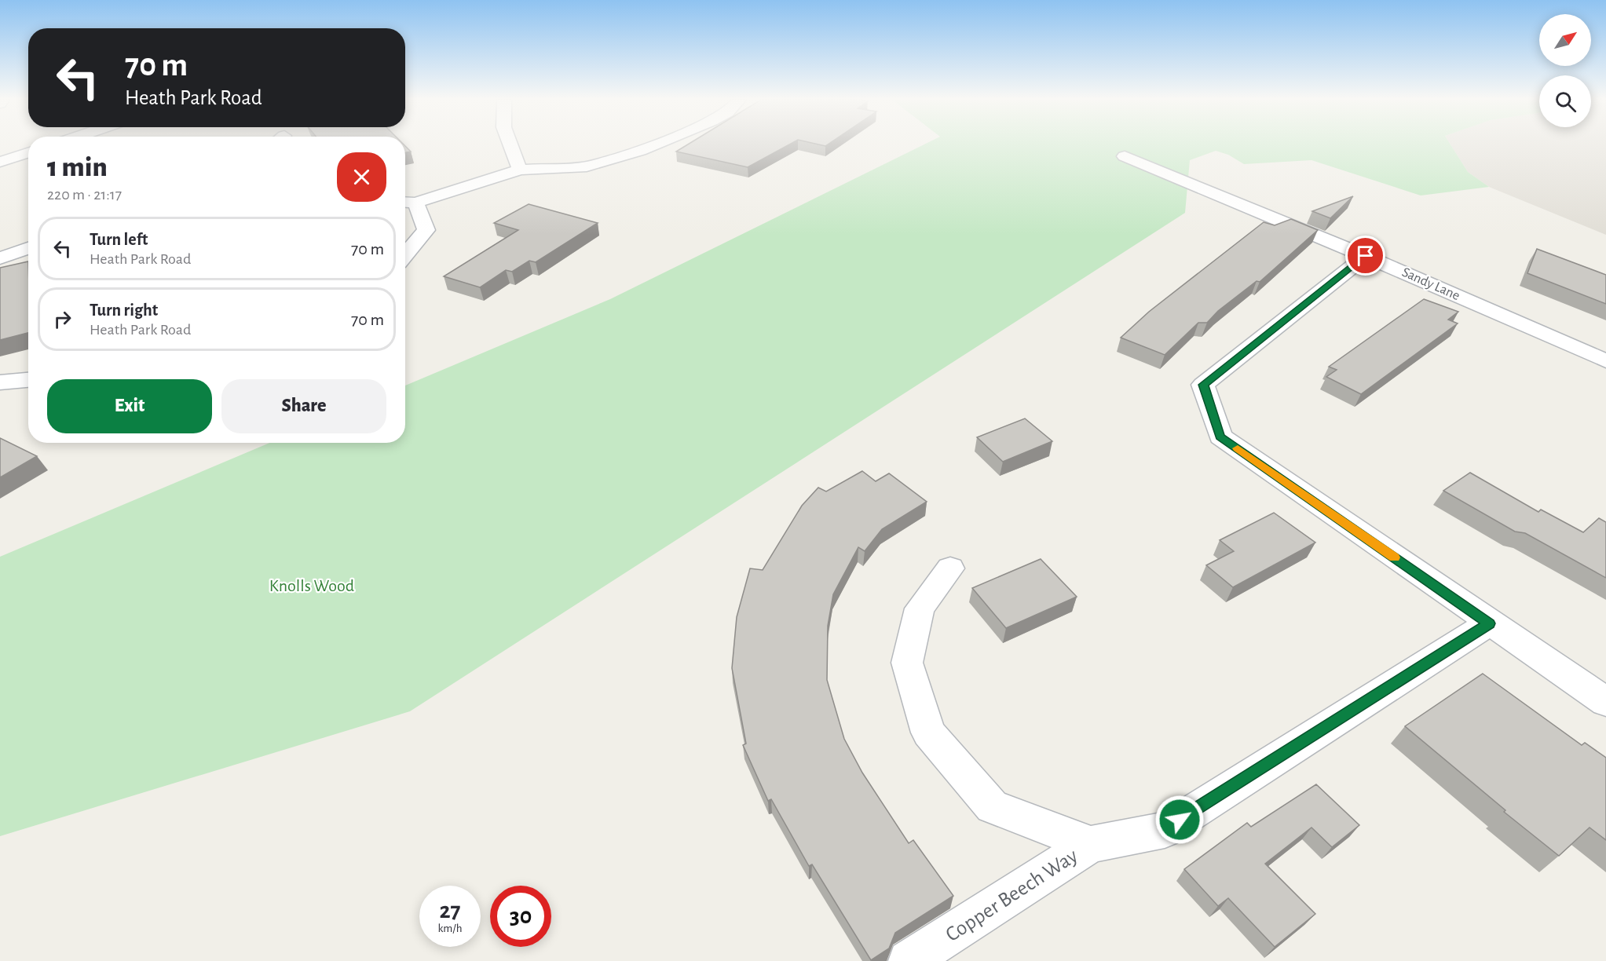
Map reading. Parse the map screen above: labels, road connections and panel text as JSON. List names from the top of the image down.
{
  "streets": {
    "street": ["Sandy Lane", "Copper Beech Way"]
  },
  "parks": ["Knolls Wood"],
  "north": "top right",
  "page": {
    "turn": ["70 m", "Heath Park Road"],
    "heading": ["1 min", "220 m · 21:17"],
    "list": [
      {
        "name": "Turn left",
        "note": "Heath Park Road",
        "value": "70 m"
      },
      {
        "name": "Turn right",
        "note": "Heath Park Road",
        "value": "70 m"
      }
    ],
    "buttons": ["Exit", "Share"],
    "speed": "27 km/h",
    "limit": "30"
  }
}
